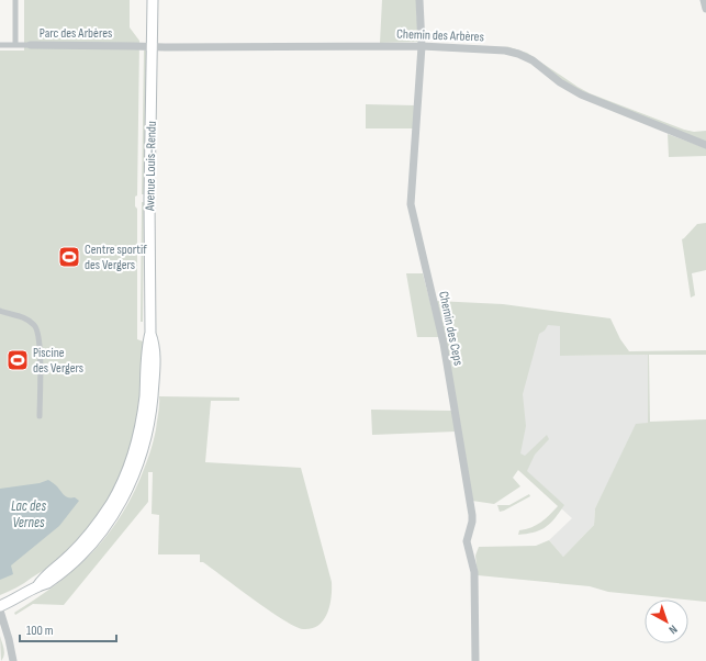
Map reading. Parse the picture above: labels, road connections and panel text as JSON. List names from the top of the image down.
{
  "streets": {
    "main road": ["Avenue Louis-Rendu"],
    "street": ["Parc des Arbères", "Chemin des Arbères", "Chemin des Ceps"]
  },
  "crossings": [
    ["Parc des Arbères", "Chemin des Arbères"],
    ["Parc des Arbères", "Avenue Louis-Rendu"],
    ["Chemin des Arbères", "Avenue Louis-Rendu"],
    ["Chemin des Arbères", "Chemin des Ceps"]
  ],
  "water": ["Lac des Vernes"],
  "places": {
    "sports": ["Centre sportif des Vergers", "Piscine des Vergers"]
  },
  "scale_bar": "100 m",
  "north": "bottom right"
}
